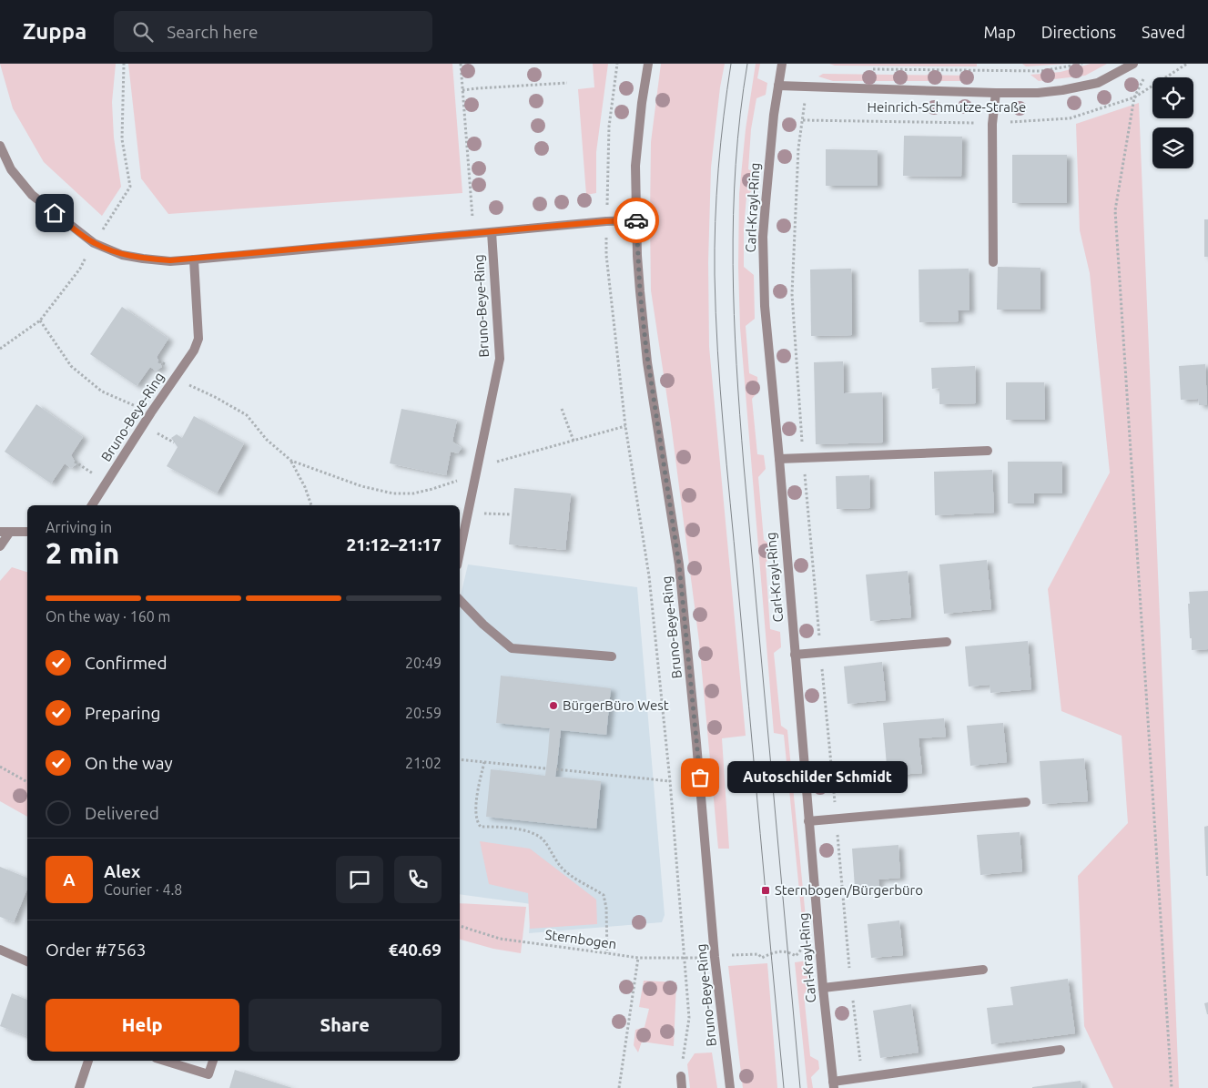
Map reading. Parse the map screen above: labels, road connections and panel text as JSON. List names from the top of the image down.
{
  "streets": {
    "street": ["Heinrich-Schmutze-Straße", "Carl-Krayl-Ring", "Bruno-Beye-Ring"],
    "path": ["Sternbogen"]
  },
  "crossings": [
    ["Heinrich-Schmutze-Straße", "Carl-Krayl-Ring"],
    ["Bruno-Beye-Ring", "Sternbogen"]
  ],
  "places": {
    "other": ["BürgerBüro West", "Autoschilder Schmidt"],
    "transit": ["Sternbogen/Bürgerbüro"]
  },
  "page": {
    "header": "Zuppa",
    "search": "Search here",
    "nav": ["Map", "Directions", "Saved"],
    "heading": ["2 min", "Arriving in", "21:12–21:17"],
    "panel": [
      "Alex",
      "Courier · 4.8",
      "Order #7563",
      "€40.69"
    ],
    "bar": "On the way · 160 m",
    "list": [
      ["Confirmed", "20:49"],
      ["Preparing", "20:59"],
      ["On the way", "21:02"],
      "Delivered"
    ],
    "bubble": "Autoschilder Schmidt",
    "round": "A",
    "buttons": ["Help", "Share"]
  }
}
